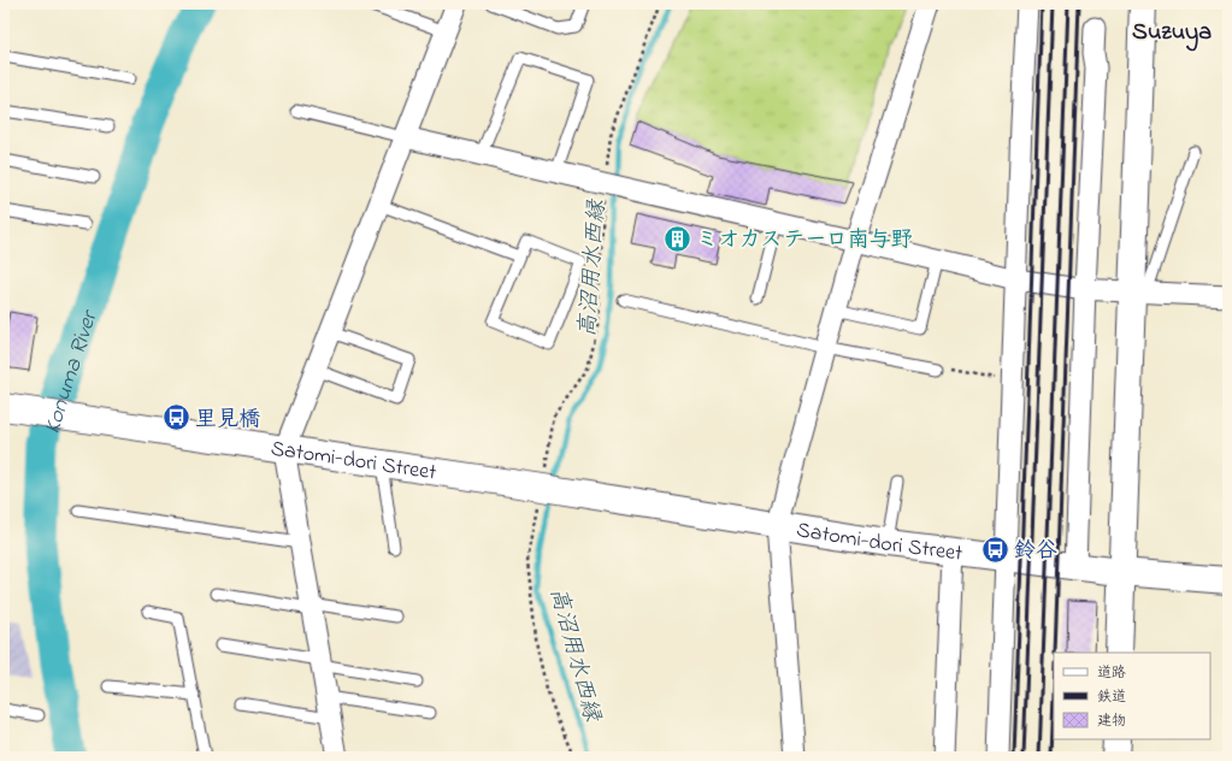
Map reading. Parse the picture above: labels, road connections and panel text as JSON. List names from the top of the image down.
{
  "streets": {
    "street": ["Satomi-dori Street"]
  },
  "districts": ["Suzuya"],
  "water": ["高沼用水西縁", "Konuma River"],
  "places": {
    "building": ["ミオカステーロ南与野"],
    "bus stop": ["里見橋", "鈴谷"]
  },
  "legend": ["道路", "鉄道", "建物"]
}
